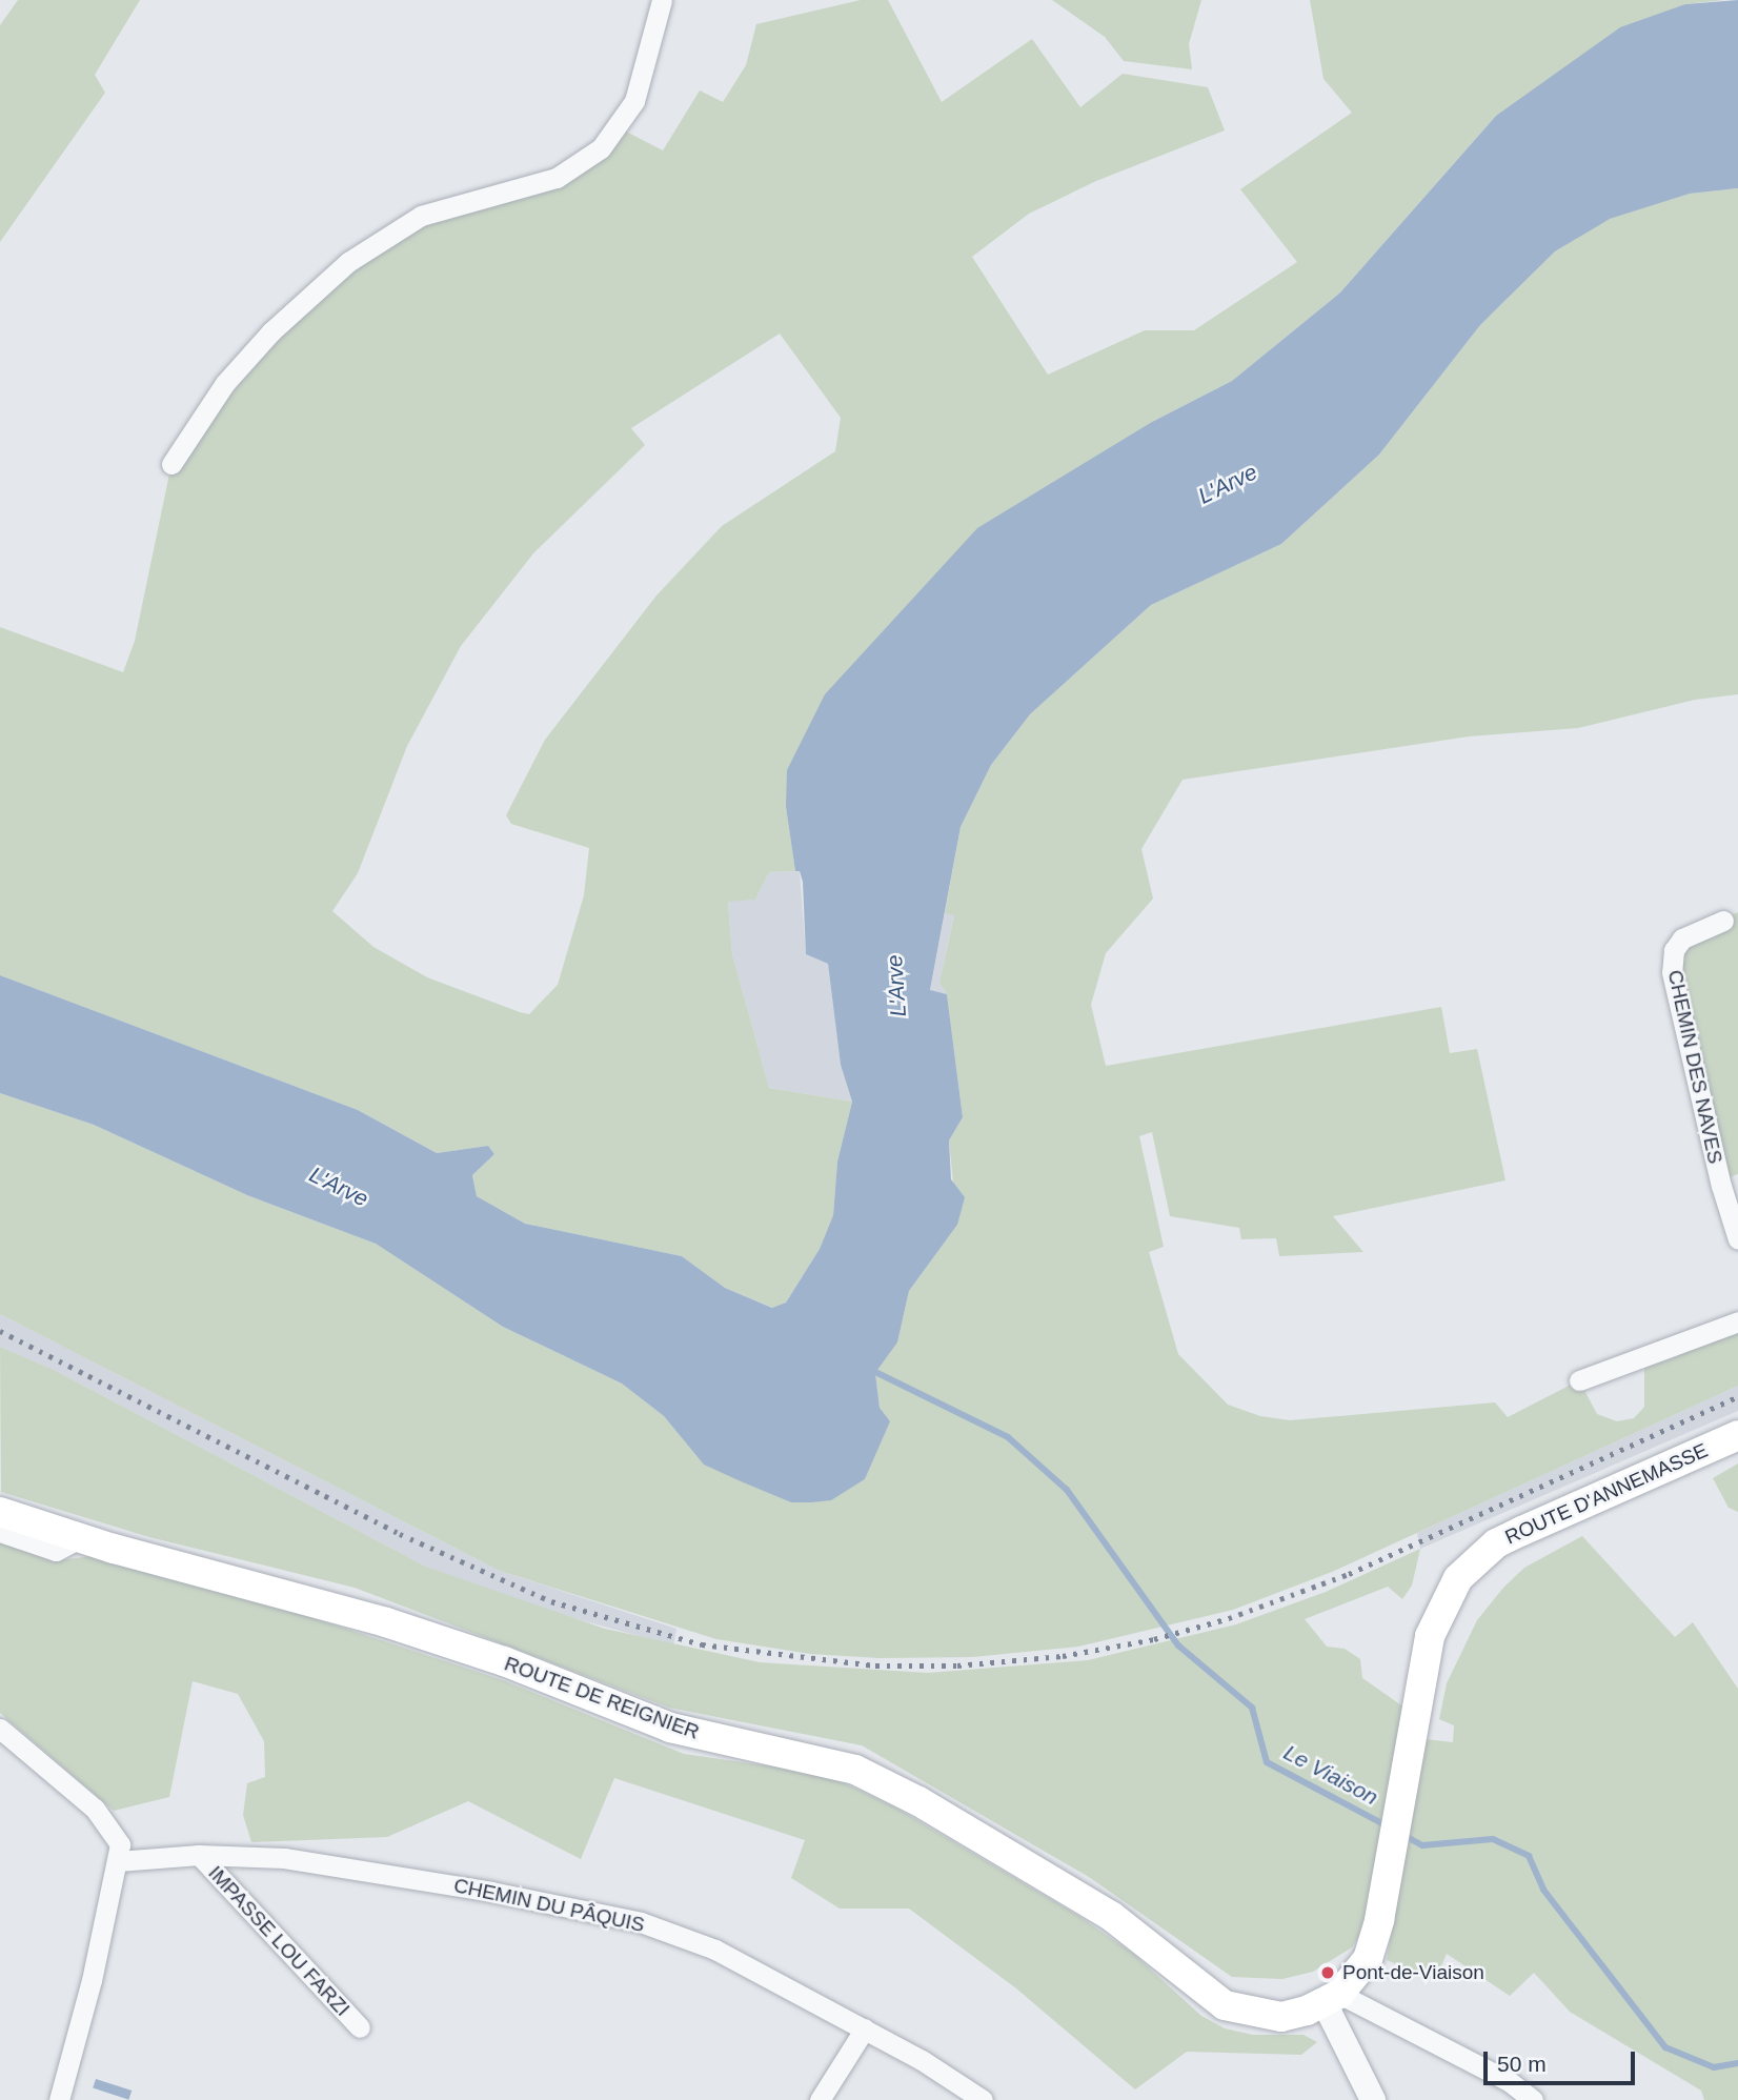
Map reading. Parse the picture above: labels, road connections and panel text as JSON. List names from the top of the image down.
{
  "streets": {
    "main road": ["ROUTE D'ANNEMASSE", "ROUTE DE REIGNIER"],
    "street": ["CHEMIN DES NAVES", "CHEMIN DU PÂQUIS", "IMPASSE LOU FARZI"]
  },
  "crossings": [
    ["ROUTE D'ANNEMASSE", "ROUTE DE REIGNIER"],
    ["CHEMIN DU PÂQUIS", "IMPASSE LOU FARZI"]
  ],
  "water": ["L'Arve", "Le Viaison"],
  "places": ["Pont-de-Viaison"],
  "scale_bar": "50 m"
}
